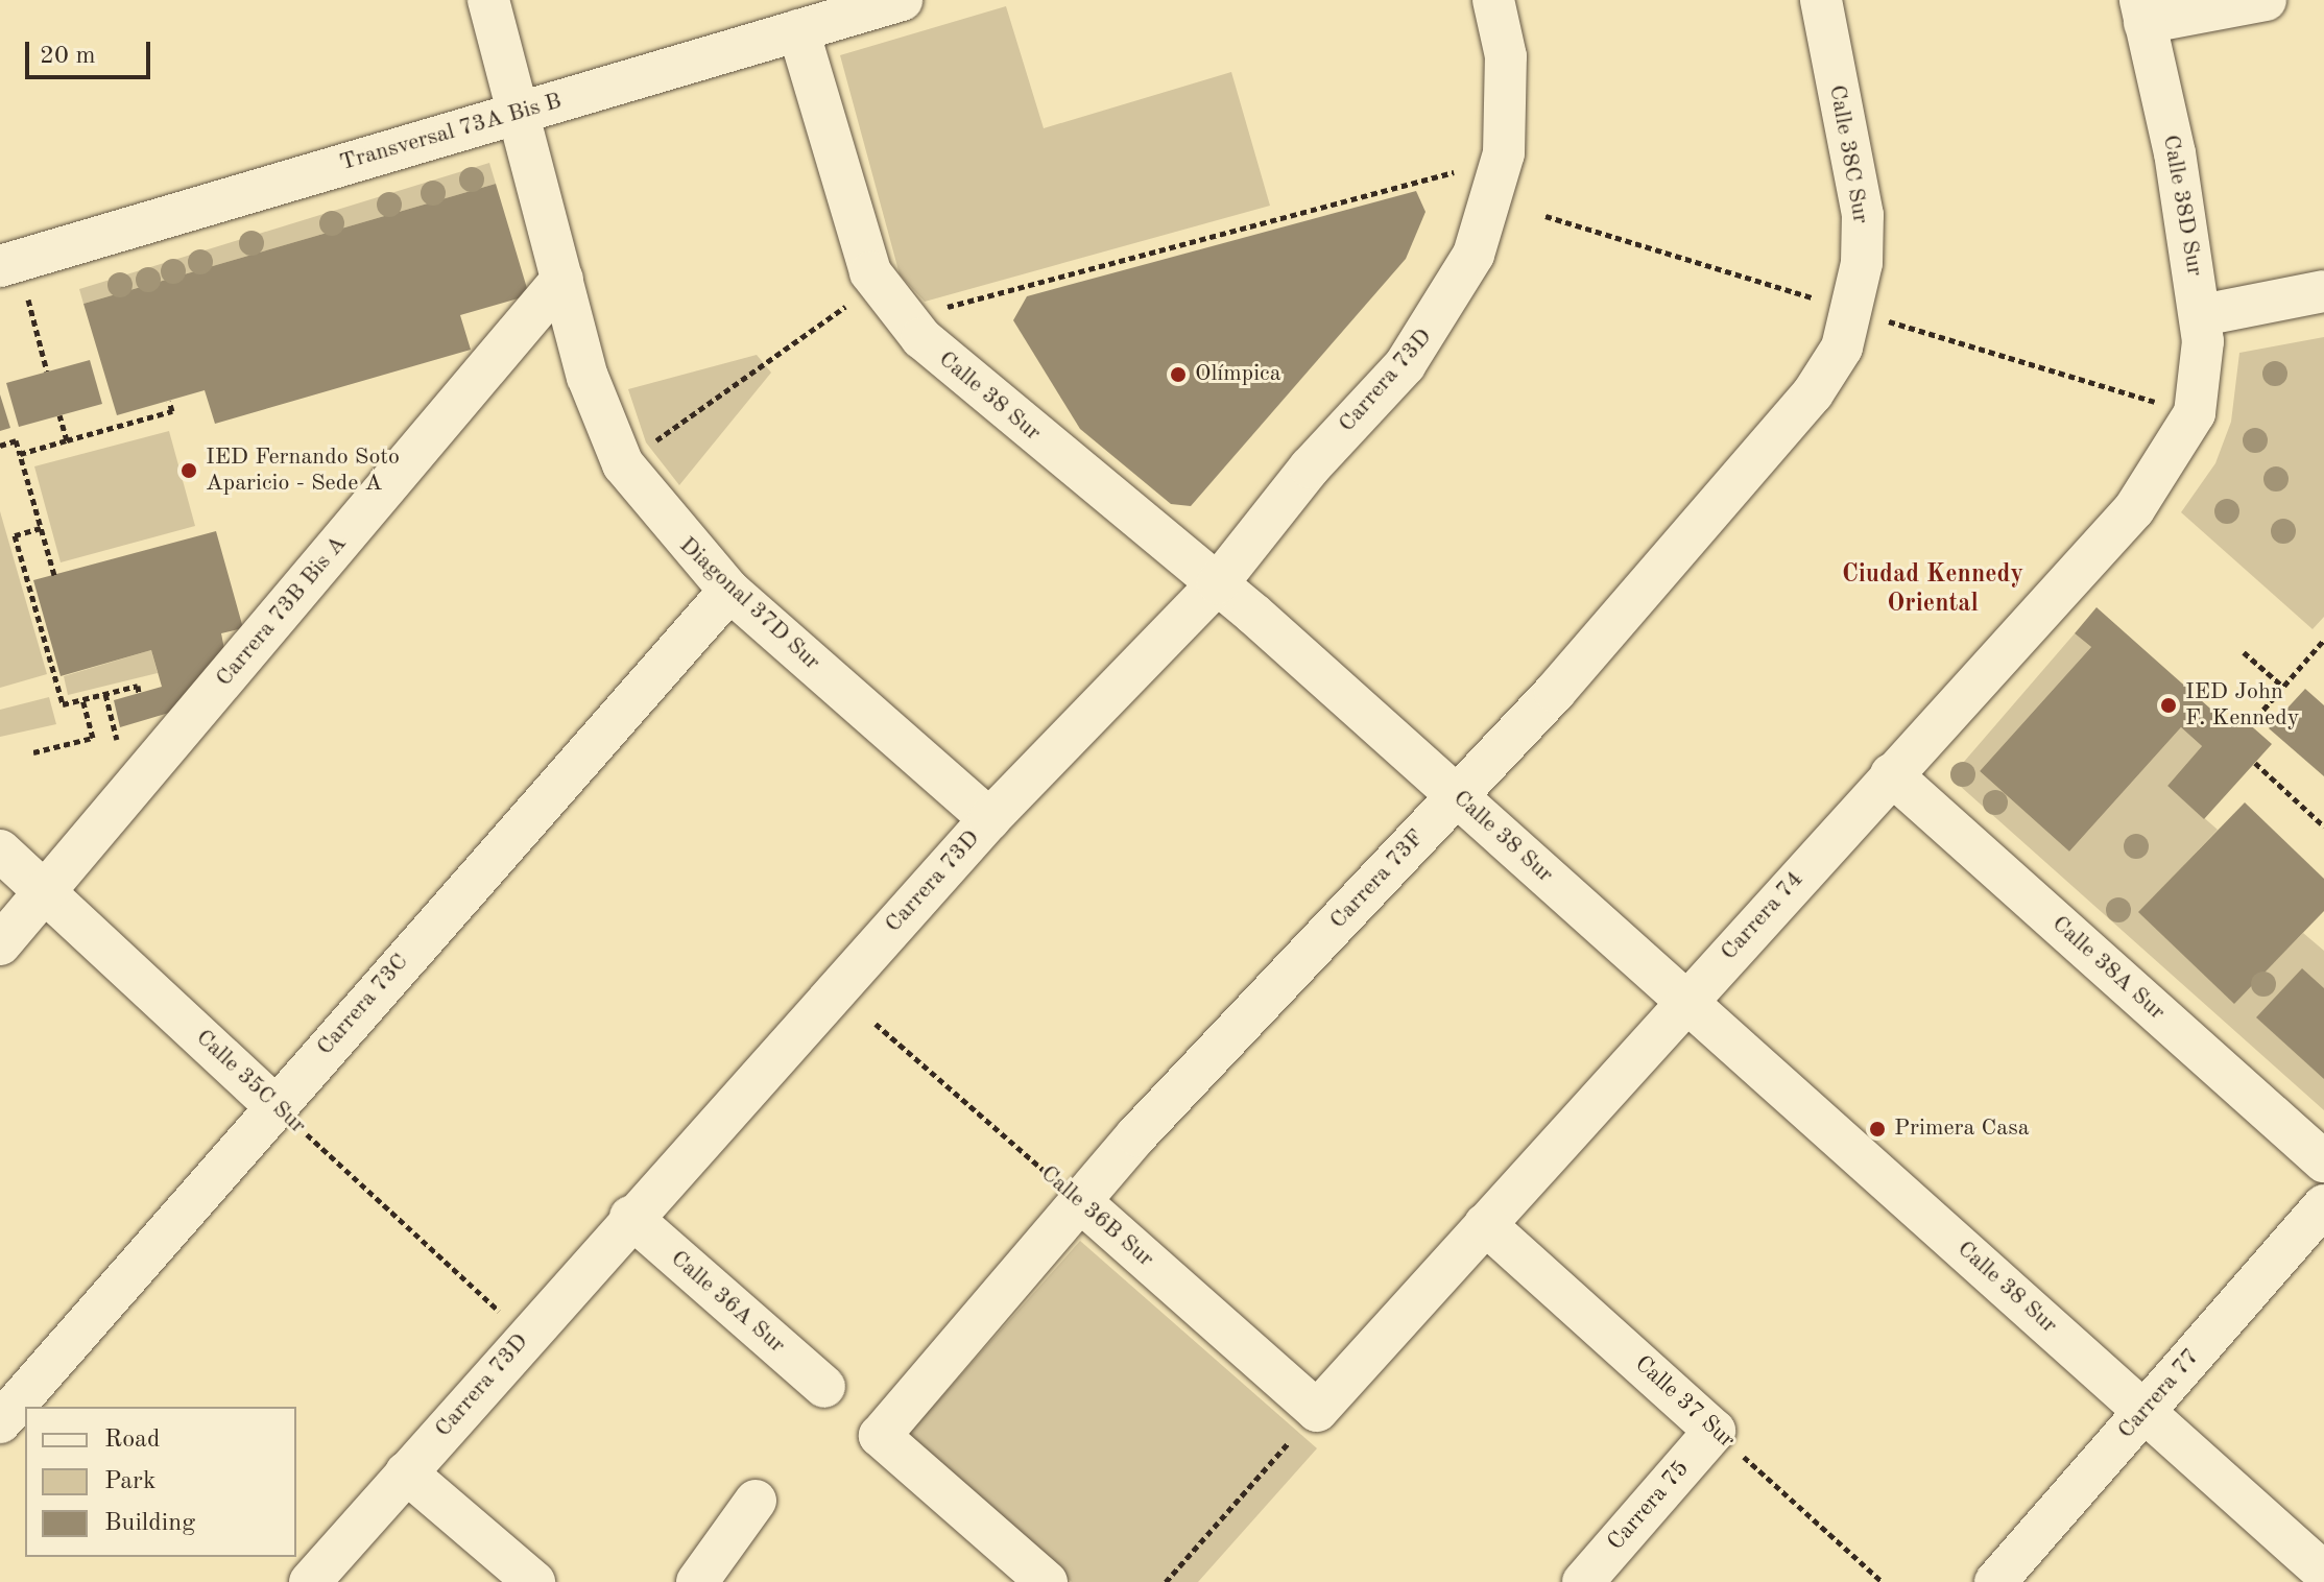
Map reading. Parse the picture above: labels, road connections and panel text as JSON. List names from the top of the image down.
{
  "streets": {
    "street": [
      "Transversal 73A Bis B",
      "Calle 38C Sur",
      "Calle 38D Sur",
      "Carrera 73D",
      "Calle 38 Sur",
      "Diagonal 37D Sur",
      "Carrera 73B Bis A",
      "Carrera 73F",
      "Carrera 74",
      "Calle 38A Sur",
      "Carrera 73C",
      "Calle 35C Sur",
      "Calle 36B Sur",
      "Calle 36A Sur",
      "Carrera 77",
      "Calle 37 Sur",
      "Carrera 75"
    ]
  },
  "crossings": [
    ["Transversal 73A Bis B", "Calle 38 Sur"],
    ["Transversal 73A Bis B", "Diagonal 37D Sur"],
    ["Calle 38C Sur", "Carrera 73F"],
    ["Calle 38D Sur", "Carrera 74"],
    ["Carrera 73D", "Calle 38 Sur"],
    ["Carrera 73D", "Diagonal 37D Sur"],
    ["Carrera 73D", "Calle 36A Sur"],
    ["Calle 38 Sur", "Carrera 73F"],
    ["Calle 38 Sur", "Carrera 74"],
    ["Calle 38 Sur", "Carrera 77"],
    ["Diagonal 37D Sur", "Carrera 73B Bis A"],
    ["Diagonal 37D Sur", "Carrera 73C"],
    ["Carrera 73B Bis A", "Calle 35C Sur"],
    ["Carrera 73F", "Calle 36B Sur"],
    ["Carrera 74", "Calle 38A Sur"],
    ["Carrera 74", "Calle 36B Sur"],
    ["Carrera 74", "Calle 37 Sur"],
    ["Carrera 73C", "Calle 35C Sur"],
    ["Calle 37 Sur", "Carrera 75"]
  ],
  "districts": ["Ciudad Kennedy Oriental"],
  "places": [
    "Olímpica",
    "IED Fernando Soto Aparicio - Sede A",
    "IED John F. Kennedy",
    "Primera Casa"
  ],
  "legend": ["Road", "Park", "Building"],
  "scale_bar": "20 m"
}
